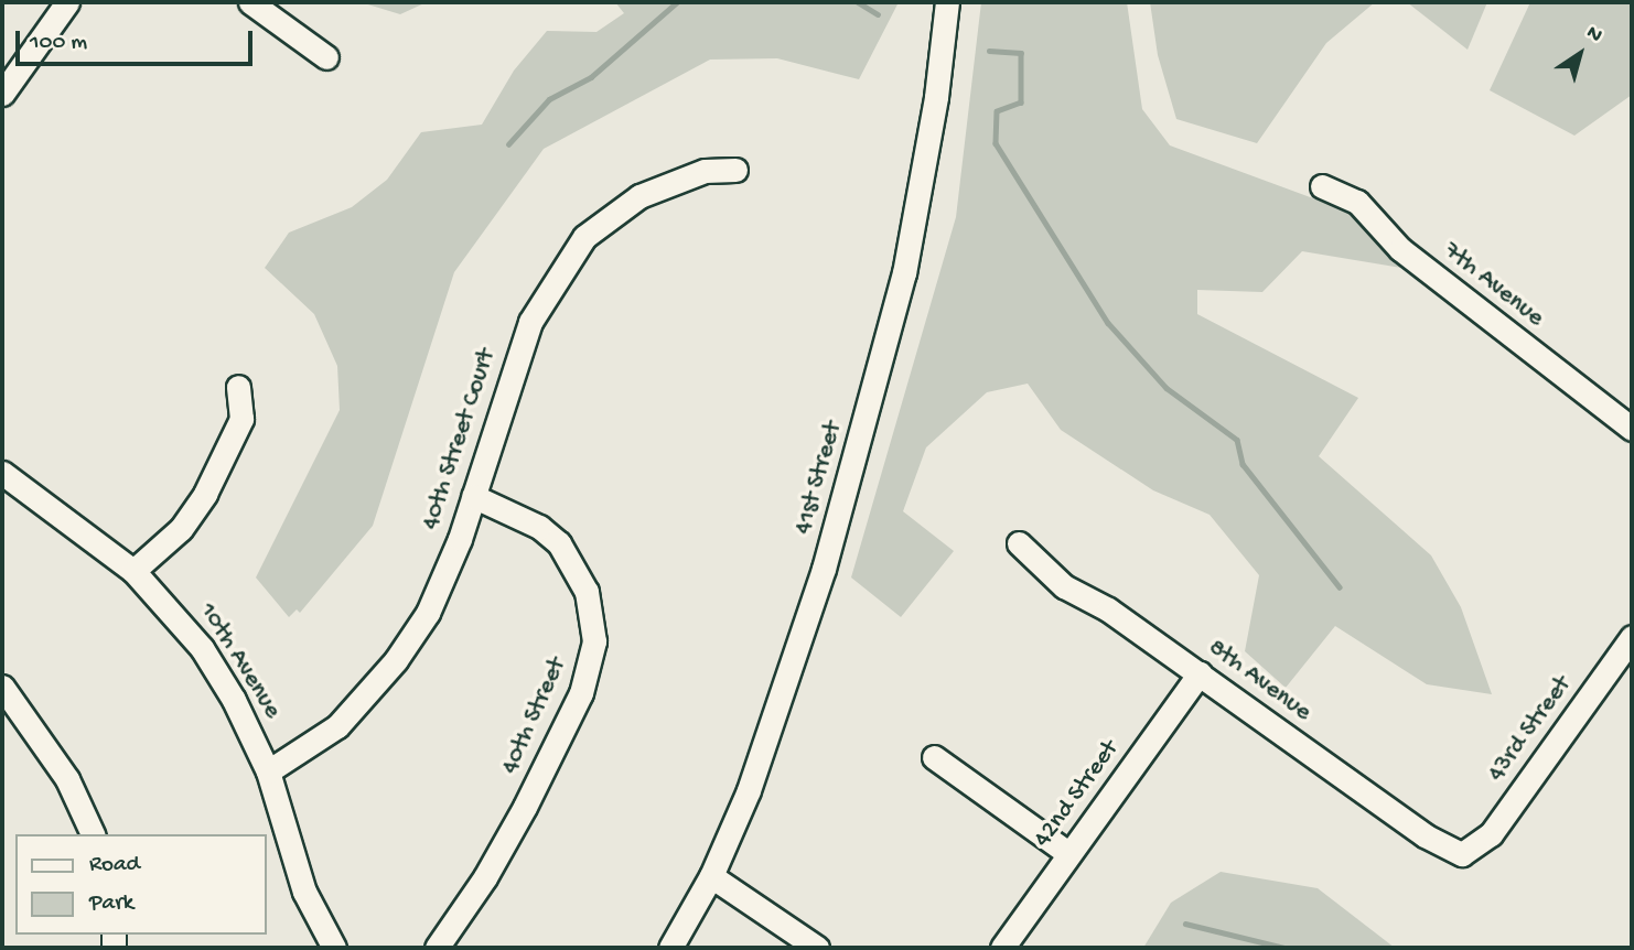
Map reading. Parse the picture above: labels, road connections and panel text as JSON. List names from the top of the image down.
{
  "streets": {
    "street": [
      "7th Avenue",
      "40th Street Court",
      "41st Street",
      "10th Avenue",
      "8th Avenue",
      "40th Street",
      "43rd Street",
      "42nd Street"
    ]
  },
  "crossings": [
    ["40th Street Court", "10th Avenue"],
    ["40th Street Court", "40th Street"],
    ["8th Avenue", "43rd Street"],
    ["8th Avenue", "42nd Street"]
  ],
  "legend": ["Road", "Park"],
  "scale_bar": "100 m",
  "north": "top right"
}
